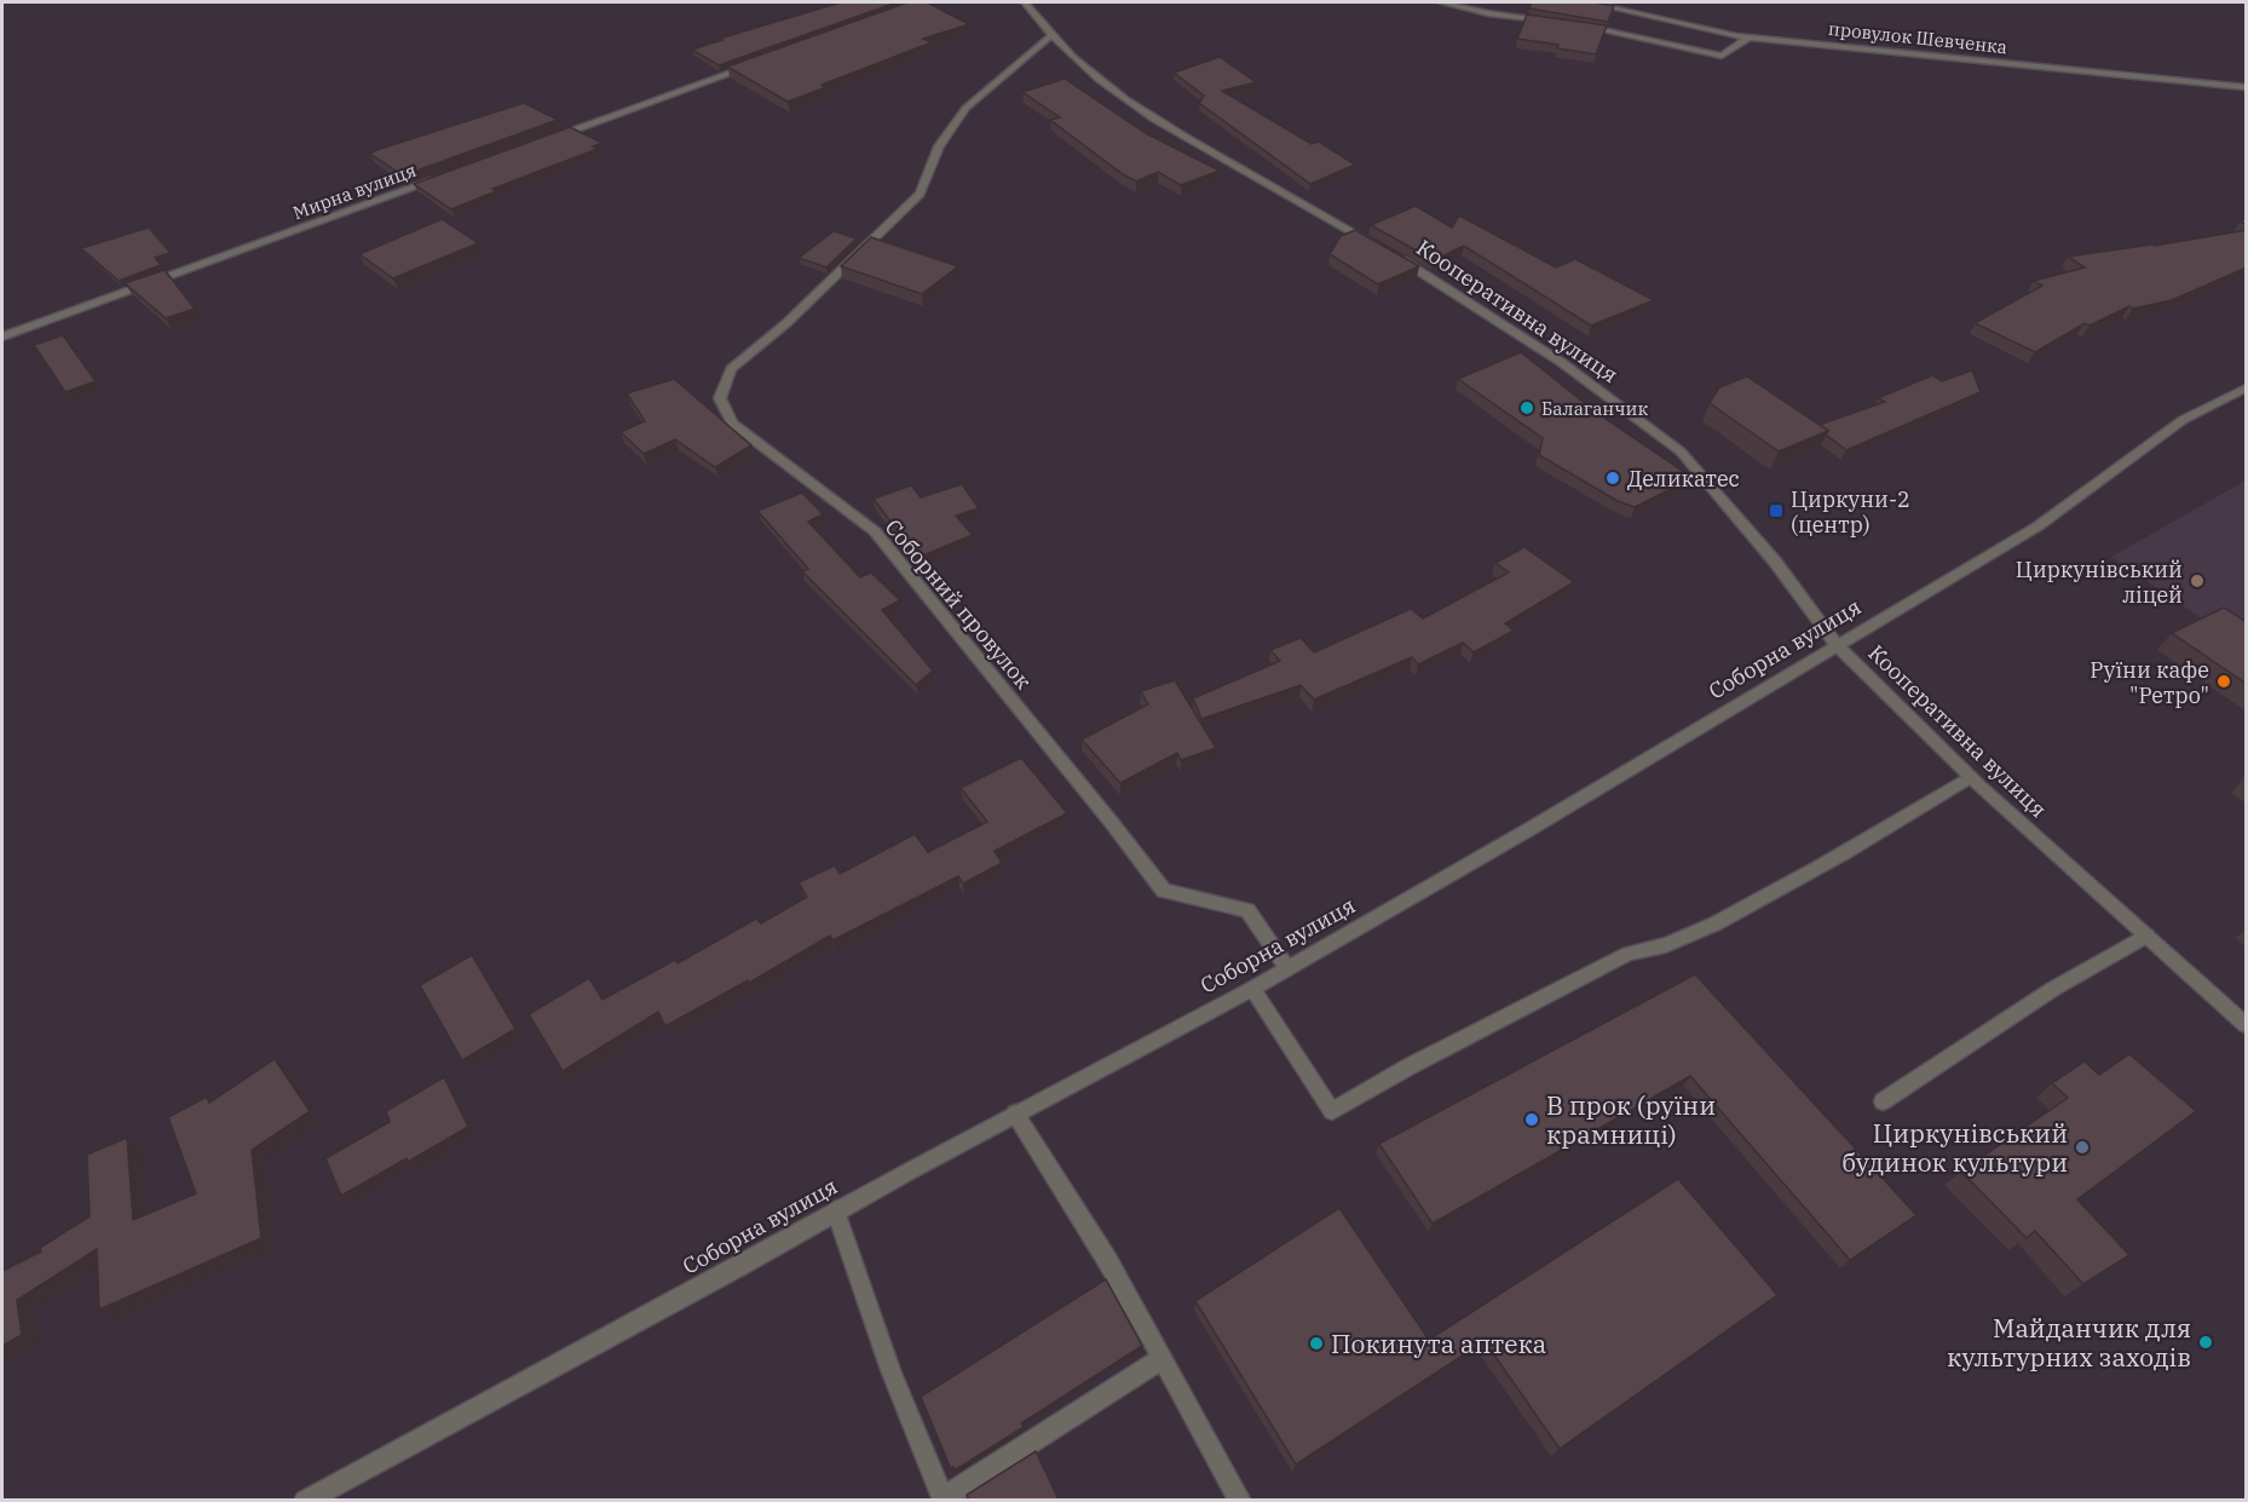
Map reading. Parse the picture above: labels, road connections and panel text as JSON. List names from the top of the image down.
{
  "streets": {
    "street": [
      "провулок Шевченка",
      "Мирна вулиця",
      "Кооперативна вулиця",
      "Соборний провулок",
      "Соборна вулиця"
    ]
  },
  "crossings": [
    ["Кооперативна вулиця", "Соборний провулок"],
    ["Кооперативна вулиця", "Соборна вулиця"],
    ["Соборний провулок", "Соборна вулиця"]
  ],
  "places": {
    "other": [
      "Балаганчик",
      "Деликатес",
      "Циркунівський ліцей",
      "Руїни кафе \"Ретро\"",
      "В прок (руїни крамниці)",
      "Циркунівський будинок культури",
      "Майданчик для культурних заходів",
      "Покинута аптека"
    ],
    "transit": ["Циркуни-2 (центр)"]
  }
}
